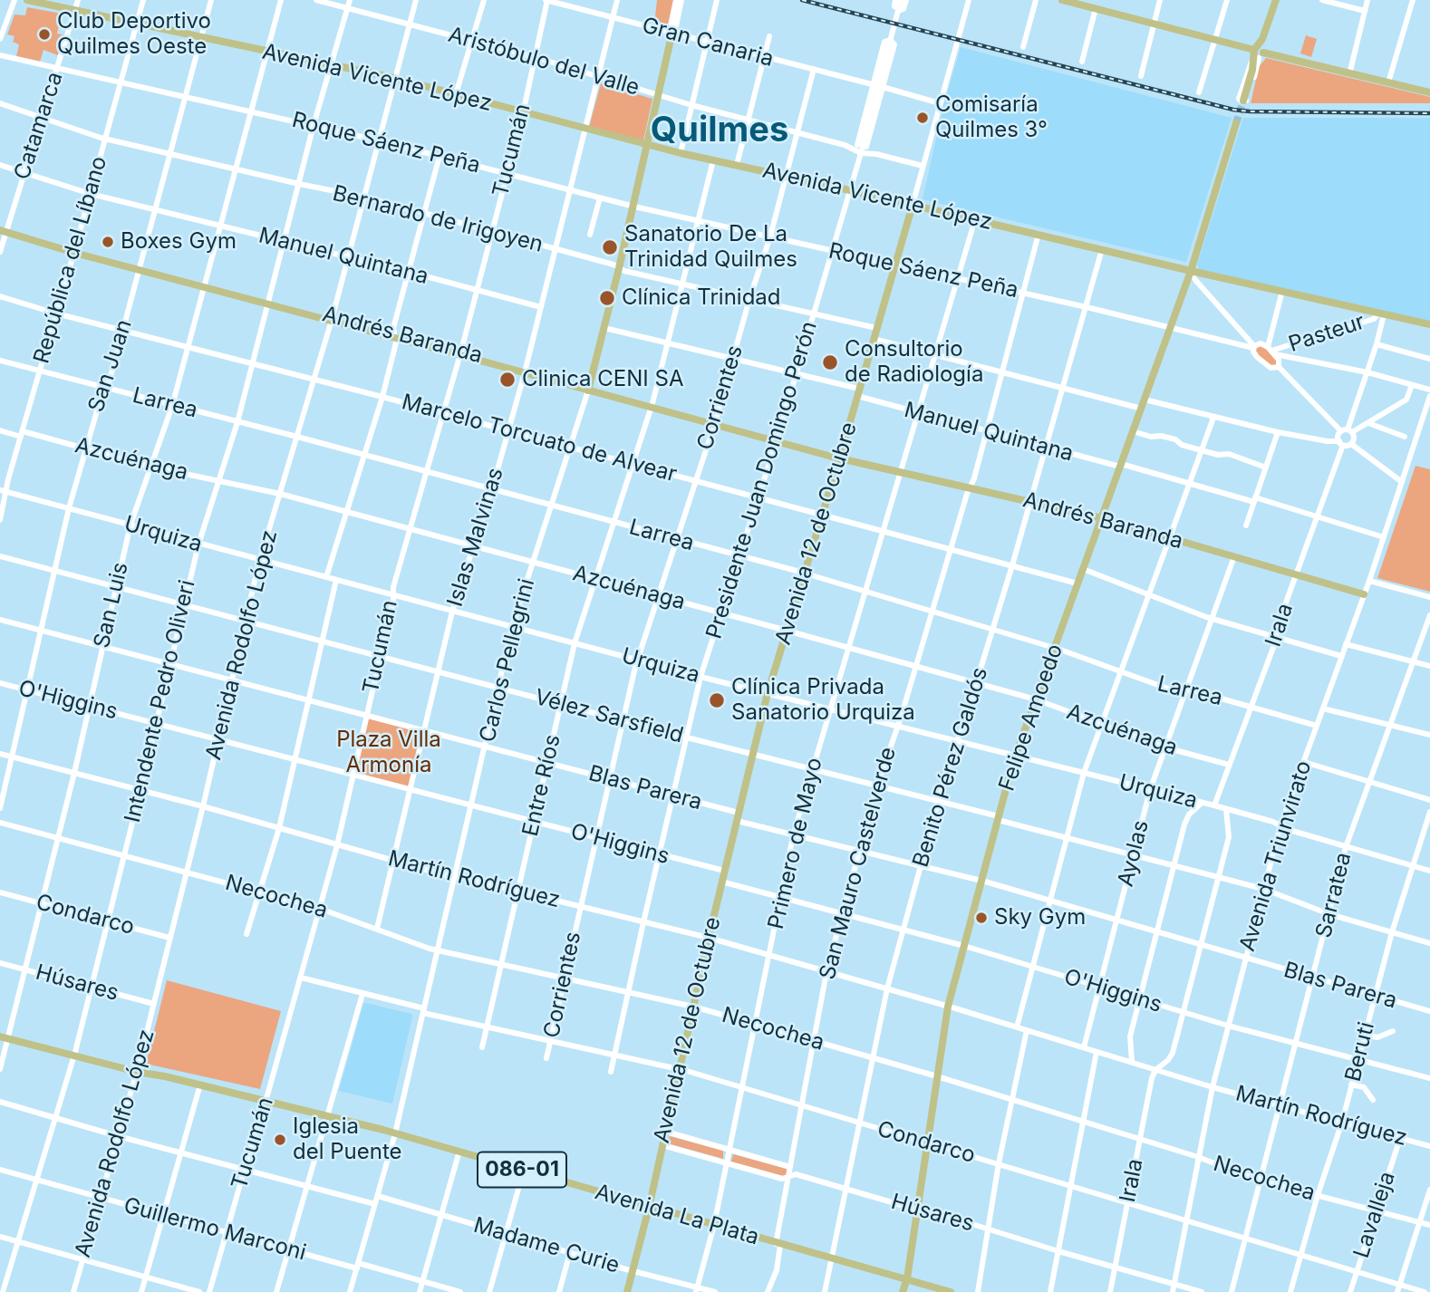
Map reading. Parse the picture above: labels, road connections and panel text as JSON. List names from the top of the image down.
{
  "streets": {
    "main road": [
      "Avenida Vicente López",
      "Andrés Baranda",
      "Avenida 12 de Octubre",
      "Carlos Pellegrini",
      "Felipe Amoedo",
      "086-01",
      "Avenida La Plata"
    ],
    "street": [
      "Gran Canaria",
      "Aristóbulo del Valle",
      "Catamarca",
      "Roque Sáenz Peña",
      "Tucumán",
      "Bernardo de Irigoyen",
      "Manuel Quintana",
      "República del Líbano",
      "Pasteur",
      "San Juan",
      "Corrientes",
      "Larrea",
      "Marcelo Torcuato de Alvear",
      "Azcuénaga",
      "Presidente Juan Domingo Perón",
      "Urquiza",
      "Islas Malvinas",
      "San Luis",
      "Irala",
      "Avenida Rodolfo López",
      "O'Higgins",
      "Intendente Pedro Oliveri",
      "Vélez Sarsfield",
      "Benito Pérez Galdós",
      "Entre Ríos",
      "Blas Parera",
      "Primero de Mayo",
      "Ayolas",
      "Avenida Triunvirato",
      "San Mauro Castelverde",
      "Martín Rodríguez",
      "Sarratea",
      "Necochea",
      "Condarco",
      "Húsares",
      "Beruti",
      "Lavalleja",
      "Guillermo Marconi",
      "Madame Curie"
    ]
  },
  "crossings": [
    ["Gran Canaria", "Tucumán"],
    ["Gran Canaria", "Corrientes"],
    ["Gran Canaria", "Presidente Juan Domingo Perón"],
    ["Gran Canaria", "Islas Malvinas"],
    ["Gran Canaria", "Carlos Pellegrini"],
    ["Aristóbulo del Valle", "Tucumán"],
    ["Aristóbulo del Valle", "Corrientes"],
    ["Aristóbulo del Valle", "Presidente Juan Domingo Perón"],
    ["Aristóbulo del Valle", "Avenida 12 de Octubre"],
    ["Aristóbulo del Valle", "Islas Malvinas"],
    ["Aristóbulo del Valle", "Avenida Rodolfo López"],
    ["Aristóbulo del Valle", "Carlos Pellegrini"],
    ["Aristóbulo del Valle", "Intendente Pedro Oliveri"],
    ["Avenida Vicente López", "Catamarca"],
    ["Avenida Vicente López", "Tucumán"],
    ["Avenida Vicente López", "República del Líbano"],
    ["Avenida Vicente López", "Pasteur"],
    ["Avenida Vicente López", "San Juan"],
    ["Avenida Vicente López", "Corrientes"],
    ["Avenida Vicente López", "Presidente Juan Domingo Perón"],
    ["Avenida Vicente López", "Avenida 12 de Octubre"],
    ["Avenida Vicente López", "Islas Malvinas"],
    ["Avenida Vicente López", "San Luis"],
    ["Avenida Vicente López", "Avenida Rodolfo López"],
    ["Avenida Vicente López", "Carlos Pellegrini"],
    ["Avenida Vicente López", "Intendente Pedro Oliveri"],
    ["Avenida Vicente López", "Felipe Amoedo"],
    ["Avenida Vicente López", "Benito Pérez Galdós"],
    ["Avenida Vicente López", "Entre Ríos"],
    ["Avenida Vicente López", "Primero de Mayo"],
    ["Avenida Vicente López", "San Mauro Castelverde"],
    ["Catamarca", "Roque Sáenz Peña"],
    ["Catamarca", "Bernardo de Irigoyen"],
    ["Catamarca", "Manuel Quintana"],
    ["Catamarca", "Andrés Baranda"],
    ["Roque Sáenz Peña", "Tucumán"],
    ["Roque Sáenz Peña", "República del Líbano"],
    ["Roque Sáenz Peña", "Pasteur"],
    ["Roque Sáenz Peña", "San Juan"],
    ["Roque Sáenz Peña", "Corrientes"],
    ["Roque Sáenz Peña", "Presidente Juan Domingo Perón"],
    ["Roque Sáenz Peña", "Avenida 12 de Octubre"],
    ["Roque Sáenz Peña", "Islas Malvinas"],
    ["Roque Sáenz Peña", "San Luis"],
    ["Roque Sáenz Peña", "Avenida Rodolfo López"],
    ["Roque Sáenz Peña", "Carlos Pellegrini"],
    ["Roque Sáenz Peña", "Intendente Pedro Oliveri"],
    ["Roque Sáenz Peña", "Felipe Amoedo"],
    ["Roque Sáenz Peña", "Benito Pérez Galdós"],
    ["Roque Sáenz Peña", "Entre Ríos"],
    ["Roque Sáenz Peña", "Primero de Mayo"],
    ["Roque Sáenz Peña", "San Mauro Castelverde"],
    ["Tucumán", "Bernardo de Irigoyen"],
    ["Tucumán", "Manuel Quintana"],
    ["Tucumán", "Andrés Baranda"],
    ["Tucumán", "Larrea"],
    ["Tucumán", "Marcelo Torcuato de Alvear"],
    ["Tucumán", "Azcuénaga"],
    ["Tucumán", "Urquiza"],
    ["Tucumán", "O'Higgins"],
    ["Tucumán", "Vélez Sarsfield"],
    ["Tucumán", "Blas Parera"],
    ["Tucumán", "Martín Rodríguez"],
    ["Tucumán", "Necochea"],
    ["Tucumán", "Condarco"],
    ["Tucumán", "Avenida La Plata"],
    ["Tucumán", "Guillermo Marconi"],
    ["Bernardo de Irigoyen", "República del Líbano"],
    ["Bernardo de Irigoyen", "San Juan"],
    ["Bernardo de Irigoyen", "Corrientes"],
    ["Bernardo de Irigoyen", "Presidente Juan Domingo Perón"],
    ["Bernardo de Irigoyen", "Avenida 12 de Octubre"],
    ["Bernardo de Irigoyen", "Islas Malvinas"],
    ["Bernardo de Irigoyen", "San Luis"],
    ["Bernardo de Irigoyen", "Avenida Rodolfo López"],
    ["Bernardo de Irigoyen", "Carlos Pellegrini"],
    ["Bernardo de Irigoyen", "Intendente Pedro Oliveri"],
    ["Bernardo de Irigoyen", "Entre Ríos"],
    ["Manuel Quintana", "República del Líbano"],
    ["Manuel Quintana", "San Juan"],
    ["Manuel Quintana", "Corrientes"],
    ["Manuel Quintana", "Presidente Juan Domingo Perón"],
    ["Manuel Quintana", "Avenida 12 de Octubre"],
    ["Manuel Quintana", "Islas Malvinas"],
    ["Manuel Quintana", "San Luis"],
    ["Manuel Quintana", "Irala"],
    ["Manuel Quintana", "Avenida Rodolfo López"],
    ["Manuel Quintana", "Carlos Pellegrini"],
    ["Manuel Quintana", "Intendente Pedro Oliveri"],
    ["Manuel Quintana", "Felipe Amoedo"],
    ["Manuel Quintana", "Benito Pérez Galdós"],
    ["Manuel Quintana", "Entre Ríos"],
    ["Manuel Quintana", "Primero de Mayo"],
    ["Manuel Quintana", "Avenida Triunvirato"],
    ["Manuel Quintana", "San Mauro Castelverde"],
    ["República del Líbano", "Andrés Baranda"],
    ["República del Líbano", "Larrea"],
    ["República del Líbano", "Marcelo Torcuato de Alvear"],
    ["República del Líbano", "Azcuénaga"],
    ["República del Líbano", "Urquiza"],
    ["Andrés Baranda", "San Juan"],
    ["Andrés Baranda", "Corrientes"],
    ["Andrés Baranda", "Presidente Juan Domingo Perón"],
    ["Andrés Baranda", "Avenida 12 de Octubre"],
    ["Andrés Baranda", "Islas Malvinas"],
    ["Andrés Baranda", "San Luis"],
    ["Andrés Baranda", "Irala"],
    ["Andrés Baranda", "Avenida Rodolfo López"],
    ["Andrés Baranda", "Carlos Pellegrini"],
    ["Andrés Baranda", "Intendente Pedro Oliveri"],
    ["Andrés Baranda", "Felipe Amoedo"],
    ["Andrés Baranda", "Benito Pérez Galdós"],
    ["Andrés Baranda", "Entre Ríos"],
    ["Andrés Baranda", "Primero de Mayo"],
    ["Andrés Baranda", "Ayolas"],
    ["Andrés Baranda", "Avenida Triunvirato"],
    ["Andrés Baranda", "San Mauro Castelverde"],
    ["San Juan", "Larrea"],
    ["San Juan", "Marcelo Torcuato de Alvear"],
    ["San Juan", "Azcuénaga"],
    ["San Juan", "Urquiza"],
    ["San Juan", "O'Higgins"],
    ["San Juan", "Vélez Sarsfield"],
    ["San Juan", "Blas Parera"],
    ["San Juan", "Martín Rodríguez"],
    ["Corrientes", "Larrea"],
    ["Corrientes", "Marcelo Torcuato de Alvear"],
    ["Corrientes", "Azcuénaga"],
    ["Corrientes", "Urquiza"],
    ["Corrientes", "O'Higgins"],
    ["Corrientes", "Vélez Sarsfield"],
    ["Corrientes", "Blas Parera"],
    ["Corrientes", "Martín Rodríguez"],
    ["Corrientes", "Necochea"],
    ["Corrientes", "Condarco"],
    ["Larrea", "Presidente Juan Domingo Perón"],
    ["Larrea", "Avenida 12 de Octubre"],
    ["Larrea", "Islas Malvinas"],
    ["Larrea", "San Luis"],
    ["Larrea", "Irala"],
    ["Larrea", "Avenida Rodolfo López"],
    ["Larrea", "Carlos Pellegrini"],
    ["Larrea", "Intendente Pedro Oliveri"],
    ["Larrea", "Felipe Amoedo"],
    ["Larrea", "Benito Pérez Galdós"],
    ["Larrea", "Entre Ríos"],
    ["Larrea", "Primero de Mayo"],
    ["Larrea", "Ayolas"],
    ["Larrea", "Avenida Triunvirato"],
    ["Larrea", "San Mauro Castelverde"],
    ["Marcelo Torcuato de Alvear", "Presidente Juan Domingo Perón"],
    ["Marcelo Torcuato de Alvear", "Avenida 12 de Octubre"],
    ["Marcelo Torcuato de Alvear", "Islas Malvinas"],
    ["Marcelo Torcuato de Alvear", "San Luis"],
    ["Marcelo Torcuato de Alvear", "Avenida Rodolfo López"],
    ["Marcelo Torcuato de Alvear", "Carlos Pellegrini"],
    ["Marcelo Torcuato de Alvear", "Intendente Pedro Oliveri"],
    ["Marcelo Torcuato de Alvear", "Felipe Amoedo"],
    ["Marcelo Torcuato de Alvear", "Benito Pérez Galdós"],
    ["Marcelo Torcuato de Alvear", "Entre Ríos"],
    ["Marcelo Torcuato de Alvear", "Primero de Mayo"],
    ["Marcelo Torcuato de Alvear", "San Mauro Castelverde"],
    ["Azcuénaga", "Presidente Juan Domingo Perón"],
    ["Azcuénaga", "Avenida 12 de Octubre"],
    ["Azcuénaga", "Islas Malvinas"],
    ["Azcuénaga", "San Luis"],
    ["Azcuénaga", "Irala"],
    ["Azcuénaga", "Avenida Rodolfo López"],
    ["Azcuénaga", "Carlos Pellegrini"],
    ["Azcuénaga", "Intendente Pedro Oliveri"],
    ["Azcuénaga", "Felipe Amoedo"],
    ["Azcuénaga", "Benito Pérez Galdós"],
    ["Azcuénaga", "Entre Ríos"],
    ["Azcuénaga", "Primero de Mayo"],
    ["Azcuénaga", "Ayolas"],
    ["Azcuénaga", "San Mauro Castelverde"],
    ["Presidente Juan Domingo Perón", "Urquiza"],
    ["Presidente Juan Domingo Perón", "O'Higgins"],
    ["Presidente Juan Domingo Perón", "Vélez Sarsfield"],
    ["Presidente Juan Domingo Perón", "Blas Parera"],
    ["Presidente Juan Domingo Perón", "Martín Rodríguez"],
    ["Presidente Juan Domingo Perón", "Necochea"],
    ["Presidente Juan Domingo Perón", "Condarco"],
    ["Avenida 12 de Octubre", "Urquiza"],
    ["Avenida 12 de Octubre", "O'Higgins"],
    ["Avenida 12 de Octubre", "Vélez Sarsfield"],
    ["Avenida 12 de Octubre", "Blas Parera"],
    ["Avenida 12 de Octubre", "Martín Rodríguez"],
    ["Avenida 12 de Octubre", "Necochea"],
    ["Avenida 12 de Octubre", "Condarco"],
    ["Avenida 12 de Octubre", "Húsares"],
    ["Avenida 12 de Octubre", "Avenida La Plata"],
    ["Avenida 12 de Octubre", "Madame Curie"],
    ["Urquiza", "Islas Malvinas"],
    ["Urquiza", "San Luis"],
    ["Urquiza", "Irala"],
    ["Urquiza", "Avenida Rodolfo López"],
    ["Urquiza", "Carlos Pellegrini"],
    ["Urquiza", "Intendente Pedro Oliveri"],
    ["Urquiza", "Felipe Amoedo"],
    ["Urquiza", "Benito Pérez Galdós"],
    ["Urquiza", "Entre Ríos"],
    ["Urquiza", "Primero de Mayo"],
    ["Urquiza", "Ayolas"],
    ["Urquiza", "Avenida Triunvirato"],
    ["Urquiza", "San Mauro Castelverde"],
    ["Urquiza", "Sarratea"],
    ["Urquiza", "Beruti"],
    ["Islas Malvinas", "O'Higgins"],
    ["Islas Malvinas", "Vélez Sarsfield"],
    ["Islas Malvinas", "Blas Parera"],
    ["Islas Malvinas", "Martín Rodríguez"],
    ["Islas Malvinas", "Necochea"],
    ["San Luis", "O'Higgins"],
    ["San Luis", "Vélez Sarsfield"],
    ["San Luis", "Blas Parera"],
    ["San Luis", "Martín Rodríguez"],
    ["San Luis", "Necochea"],
    ["San Luis", "Condarco"],
    ["San Luis", "Húsares"],
    ["San Luis", "Avenida La Plata"],
    ["Irala", "Martín Rodríguez"],
    ["Irala", "Necochea"],
    ["Irala", "Condarco"],
    ["Irala", "Húsares"],
    ["Avenida Rodolfo López", "O'Higgins"],
    ["Avenida Rodolfo López", "Vélez Sarsfield"],
    ["Avenida Rodolfo López", "Blas Parera"],
    ["Avenida Rodolfo López", "Martín Rodríguez"],
    ["Avenida Rodolfo López", "Necochea"],
    ["Avenida Rodolfo López", "Condarco"],
    ["Avenida Rodolfo López", "Húsares"],
    ["Avenida Rodolfo López", "Avenida La Plata"],
    ["Avenida Rodolfo López", "Guillermo Marconi"],
    ["Carlos Pellegrini", "O'Higgins"],
    ["Carlos Pellegrini", "Vélez Sarsfield"],
    ["Carlos Pellegrini", "Blas Parera"],
    ["Carlos Pellegrini", "Martín Rodríguez"],
    ["Carlos Pellegrini", "Necochea"],
    ["Carlos Pellegrini", "Condarco"],
    ["Carlos Pellegrini", "Avenida La Plata"],
    ["Carlos Pellegrini", "Guillermo Marconi"],
    ["Carlos Pellegrini", "Madame Curie"],
    ["O'Higgins", "Intendente Pedro Oliveri"],
    ["O'Higgins", "Felipe Amoedo"],
    ["O'Higgins", "Benito Pérez Galdós"],
    ["O'Higgins", "Entre Ríos"],
    ["O'Higgins", "Primero de Mayo"],
    ["O'Higgins", "Ayolas"],
    ["O'Higgins", "Avenida Triunvirato"],
    ["O'Higgins", "San Mauro Castelverde"],
    ["O'Higgins", "Sarratea"],
    ["O'Higgins", "Beruti"],
    ["Intendente Pedro Oliveri", "Vélez Sarsfield"],
    ["Intendente Pedro Oliveri", "Blas Parera"],
    ["Intendente Pedro Oliveri", "Martín Rodríguez"],
    ["Intendente Pedro Oliveri", "Necochea"],
    ["Intendente Pedro Oliveri", "Condarco"],
    ["Intendente Pedro Oliveri", "Húsares"],
    ["Intendente Pedro Oliveri", "Avenida La Plata"],
    ["Intendente Pedro Oliveri", "Guillermo Marconi"],
    ["Vélez Sarsfield", "Felipe Amoedo"],
    ["Vélez Sarsfield", "Benito Pérez Galdós"],
    ["Vélez Sarsfield", "Entre Ríos"],
    ["Vélez Sarsfield", "Primero de Mayo"],
    ["Vélez Sarsfield", "Ayolas"],
    ["Vélez Sarsfield", "Avenida Triunvirato"],
    ["Vélez Sarsfield", "San Mauro Castelverde"],
    ["Vélez Sarsfield", "Sarratea"],
    ["Vélez Sarsfield", "Beruti"],
    ["Felipe Amoedo", "Blas Parera"],
    ["Felipe Amoedo", "Martín Rodríguez"],
    ["Felipe Amoedo", "Necochea"],
    ["Felipe Amoedo", "Condarco"],
    ["Felipe Amoedo", "Húsares"],
    ["Felipe Amoedo", "Avenida La Plata"],
    ["Benito Pérez Galdós", "Blas Parera"],
    ["Benito Pérez Galdós", "Martín Rodríguez"],
    ["Benito Pérez Galdós", "Necochea"],
    ["Benito Pérez Galdós", "Condarco"],
    ["Benito Pérez Galdós", "Húsares"],
    ["Benito Pérez Galdós", "Avenida La Plata"],
    ["Entre Ríos", "Blas Parera"],
    ["Entre Ríos", "Martín Rodríguez"],
    ["Entre Ríos", "Necochea"],
    ["Entre Ríos", "Condarco"],
    ["Blas Parera", "Primero de Mayo"],
    ["Blas Parera", "Ayolas"],
    ["Blas Parera", "Avenida Triunvirato"],
    ["Blas Parera", "San Mauro Castelverde"],
    ["Blas Parera", "Sarratea"],
    ["Blas Parera", "Beruti"],
    ["Primero de Mayo", "Martín Rodríguez"],
    ["Primero de Mayo", "Necochea"],
    ["Primero de Mayo", "Condarco"],
    ["Primero de Mayo", "Húsares"],
    ["Primero de Mayo", "Avenida La Plata"],
    ["Primero de Mayo", "Madame Curie"],
    ["Ayolas", "Martín Rodríguez"],
    ["Avenida Triunvirato", "Martín Rodríguez"],
    ["Avenida Triunvirato", "Necochea"],
    ["Avenida Triunvirato", "Condarco"],
    ["Avenida Triunvirato", "Húsares"],
    ["San Mauro Castelverde", "Martín Rodríguez"],
    ["San Mauro Castelverde", "Necochea"],
    ["San Mauro Castelverde", "Condarco"],
    ["San Mauro Castelverde", "Húsares"],
    ["San Mauro Castelverde", "Avenida La Plata"],
    ["Martín Rodríguez", "Sarratea"],
    ["Martín Rodríguez", "Beruti"],
    ["Martín Rodríguez", "Lavalleja"],
    ["Sarratea", "Necochea"],
    ["Sarratea", "Condarco"],
    ["Necochea", "Beruti"],
    ["Necochea", "Lavalleja"],
    ["Condarco", "Beruti"],
    ["Condarco", "Lavalleja"]
  ],
  "districts": ["Quilmes"],
  "parks": ["Plaza Villa Armonía"],
  "places": [
    "Club Deportivo Quilmes Oeste",
    "Comisaría Quilmes 3°",
    "Boxes Gym",
    "Sanatorio De La Trinidad Quilmes",
    "Clínica Trinidad",
    "Consultorio de Radiología",
    "Clinica CENI SA",
    "Clínica Privada Sanatorio Urquiza",
    "Sky Gym",
    "Iglesia del Puente"
  ]
}
